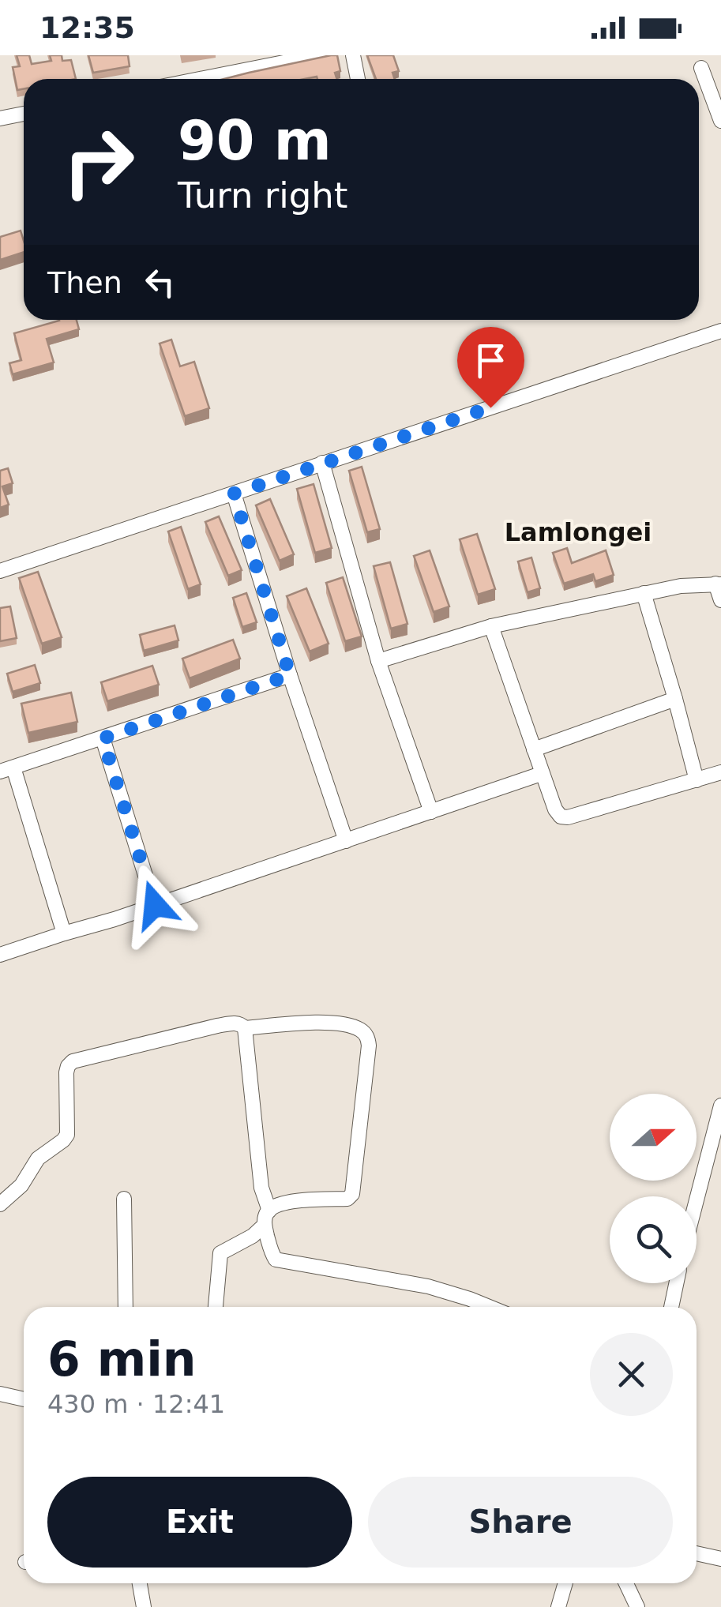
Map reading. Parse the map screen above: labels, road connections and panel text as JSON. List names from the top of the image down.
{
  "districts": ["Lamlongei"],
  "north": "right",
  "page": {
    "status": "12:35",
    "turn": ["90 m", "Turn right"],
    "then": "Then",
    "heading": ["6 min", "430 m · 12:41"],
    "buttons": ["Exit", "Share"]
  }
}
